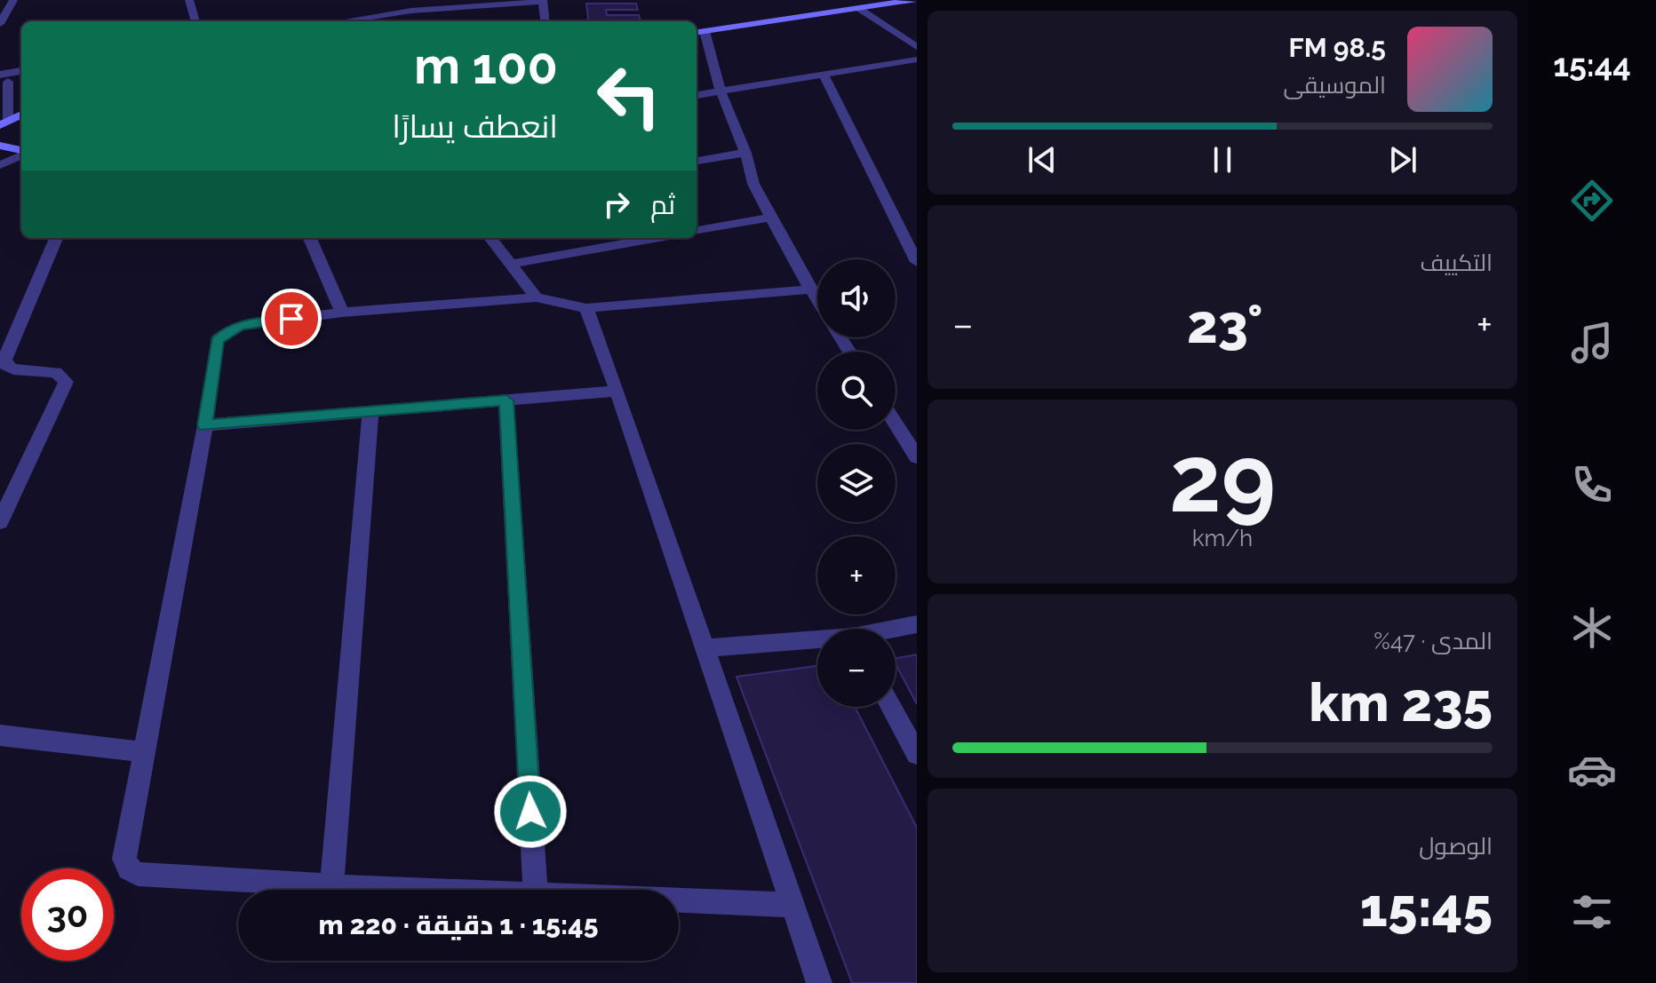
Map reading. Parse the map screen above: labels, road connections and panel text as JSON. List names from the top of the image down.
{
  "page": {
    "tabs": "15:44",
    "turn": ["100 m", "انعطف يسارًا"],
    "song": ["98.5 FM", "الموسيقى"],
    "then": "ثم",
    "tile": [
      "التكييف",
      ["29", "km/h"],
      ["المدى · 47%", "235 km"],
      ["الوصول", "15:45"]
    ],
    "map_buttons": ["+", "−"],
    "heat": ["−", "23°", "+"],
    "limit": "30",
    "trip": "15:45 · 1 دقيقة · 220 m"
  }
}
